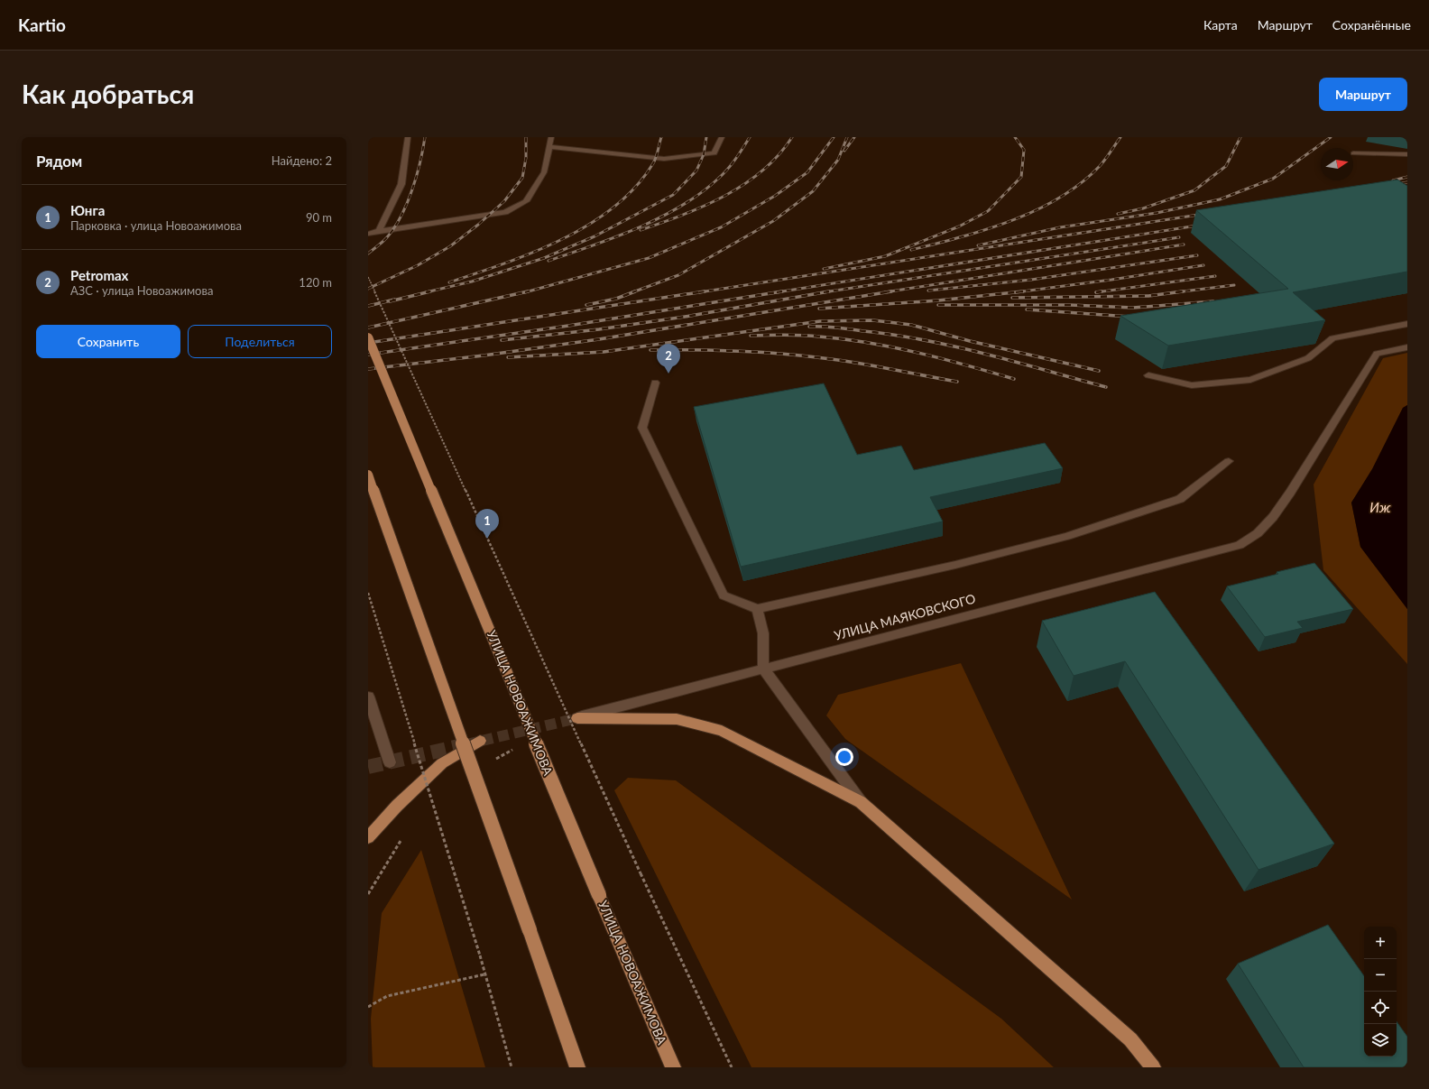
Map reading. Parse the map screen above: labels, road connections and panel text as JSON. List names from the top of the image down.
{
  "streets": {
    "main road": ["УЛИЦА НОВОАЖИМОВА"],
    "street": ["УЛИЦА МАЯКОВСКОГО"]
  },
  "water": ["Иж"],
  "north": "right",
  "page": {
    "header": "Kartio",
    "nav": ["Карта", "Маршрут", "Сохранённые"],
    "buttons": [
      "Маршрут",
      ["Сохранить", "Поделиться"]
    ],
    "title": "Как добраться",
    "heading": ["Рядом", "Найдено: 2"],
    "list": [
      {
        "mark": "1",
        "name": "Юнга",
        "note": "Парковка · улица Новоажимова",
        "value": "90 m"
      },
      {
        "mark": "2",
        "name": "Petromax",
        "note": "АЗС · улица Новоажимова",
        "value": "120 m"
      }
    ],
    "pins": ["2", "1"],
    "map_buttons": ["+", "−"]
  }
}
